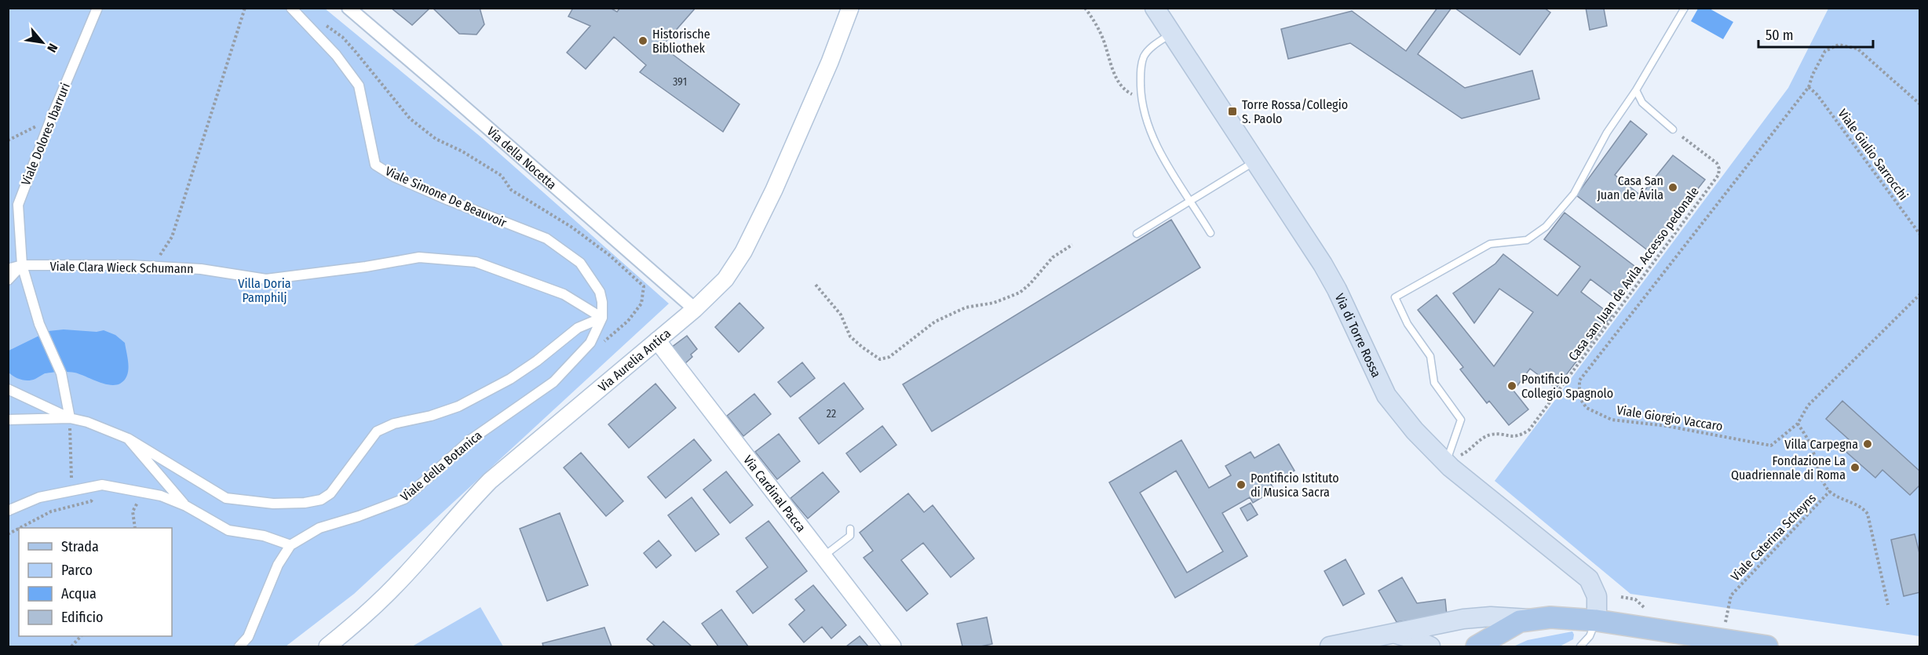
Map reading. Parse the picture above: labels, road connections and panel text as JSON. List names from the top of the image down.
{
  "streets": {
    "main road": ["Via di Torre Rossa"],
    "street": [
      "Viale Dolores Ibarruri",
      "Via della Nocetta",
      "Viale Simone De Beauvoir",
      "Viale Clara Wieck Schumann",
      "Via Aurelia Antica",
      "Viale della Botanica",
      "Via Cardinal Pacca"
    ],
    "path": [
      "Viale Giulio Sarrocchi",
      "Casa san Juan de Avila. Accesso pedonale",
      "Viale Giorgio Vaccaro",
      "Viale Caterina Scheyns"
    ]
  },
  "crossings": [
    ["Viale Dolores Ibarruri", "Viale Clara Wieck Schumann"],
    ["Viale Giulio Sarrocchi", "Viale Giorgio Vaccaro"],
    ["Via della Nocetta", "Via Aurelia Antica"],
    ["Viale Simone De Beauvoir", "Viale Clara Wieck Schumann"],
    ["Viale Simone De Beauvoir", "Viale della Botanica"],
    ["Casa san Juan de Avila. Accesso pedonale", "Via di Torre Rossa"],
    ["Via Aurelia Antica", "Via Cardinal Pacca"]
  ],
  "parks": ["Villa Doria Pamphilj"],
  "places": {
    "other": [
      "Historische Bibliothek",
      "Casa San Juan de Ávila",
      "Pontificio Collegio Spagnolo",
      "Villa Carpegna",
      "Fondazione La Quadriennale di Roma",
      "Pontificio Istituto di Musica Sacra"
    ],
    "transit": ["Torre Rossa/Collegio S. Paolo"]
  },
  "house_numbers": ["391", "22"],
  "legend": [
    "Strada",
    "Parco",
    "Acqua",
    "Edificio"
  ],
  "scale_bar": "50 m",
  "north": "bottom right"
}
